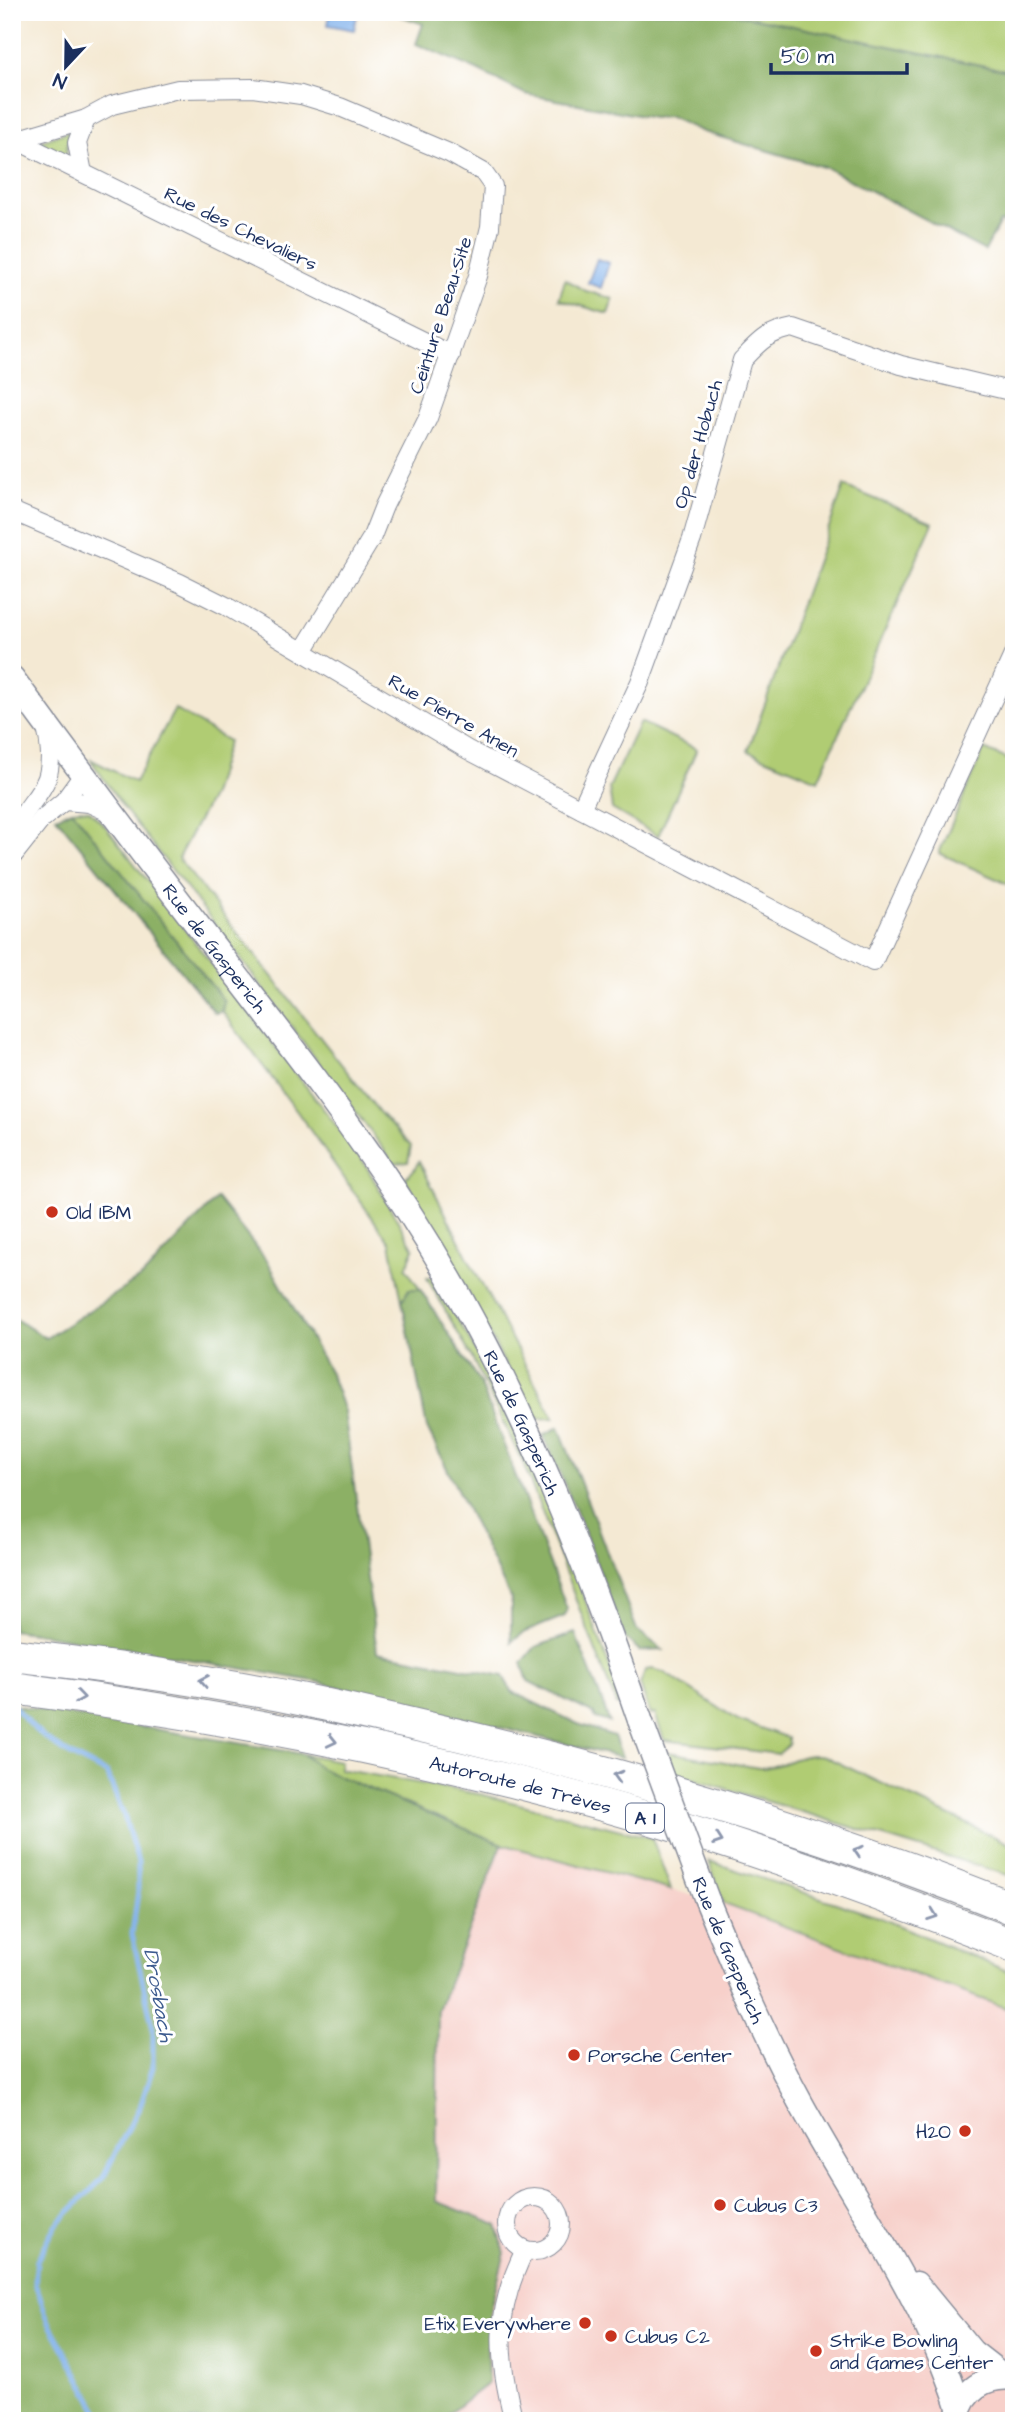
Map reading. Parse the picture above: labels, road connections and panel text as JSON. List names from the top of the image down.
{
  "streets": {
    "highway": ["Autoroute de Trèves", "A 1"],
    "main road": ["Rue de Gasperich"],
    "street": [
      "Rue des Chevaliers",
      "Ceinture Beau-Site",
      "Op der Hobuch",
      "Rue Pierre Anen"
    ]
  },
  "crossings": [
    ["Rue des Chevaliers", "Ceinture Beau-Site"],
    ["Ceinture Beau-Site", "Rue Pierre Anen"],
    ["Op der Hobuch", "Rue Pierre Anen"]
  ],
  "water": ["Drosbach"],
  "places": [
    "Old IBM",
    "Porsche Center",
    "H2O",
    "Cubus C3",
    "Etix Everywhere",
    "Cubus C2",
    "Strike Bowling and Games Center"
  ],
  "scale_bar": "50 m",
  "north": "bottom"
}
